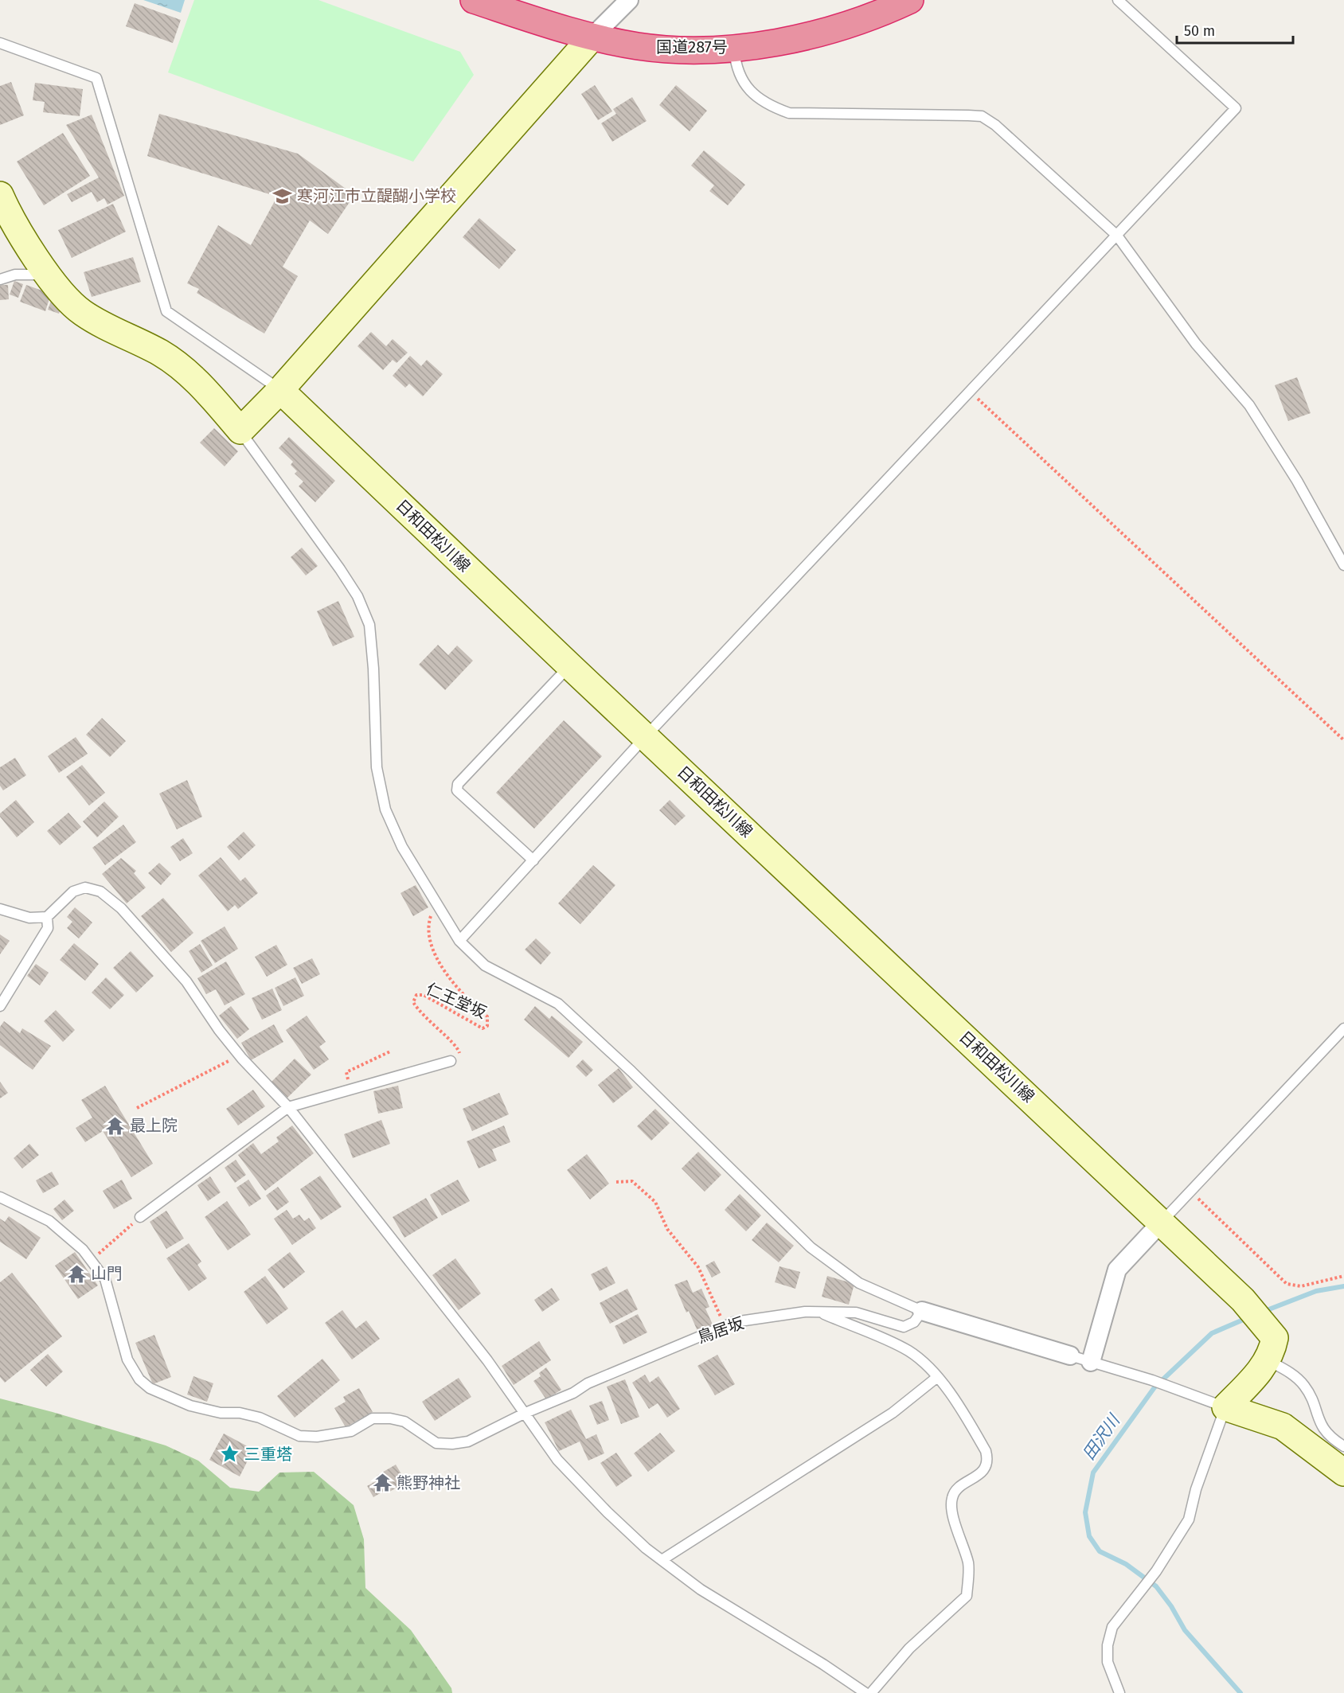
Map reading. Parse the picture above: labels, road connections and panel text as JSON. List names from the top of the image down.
{
  "streets": {
    "highway": ["国道287号"],
    "main road": ["日和田松川線"],
    "lane": ["鳥居坂"],
    "path": ["仁王堂坂"]
  },
  "water": ["田沢川"],
  "places": {
    "school or university": ["寒河江市立醍醐小学校"],
    "temple": ["最上院", "山門", "熊野神社"],
    "place": ["三重塔"]
  },
  "scale_bar": "50 m"
}
